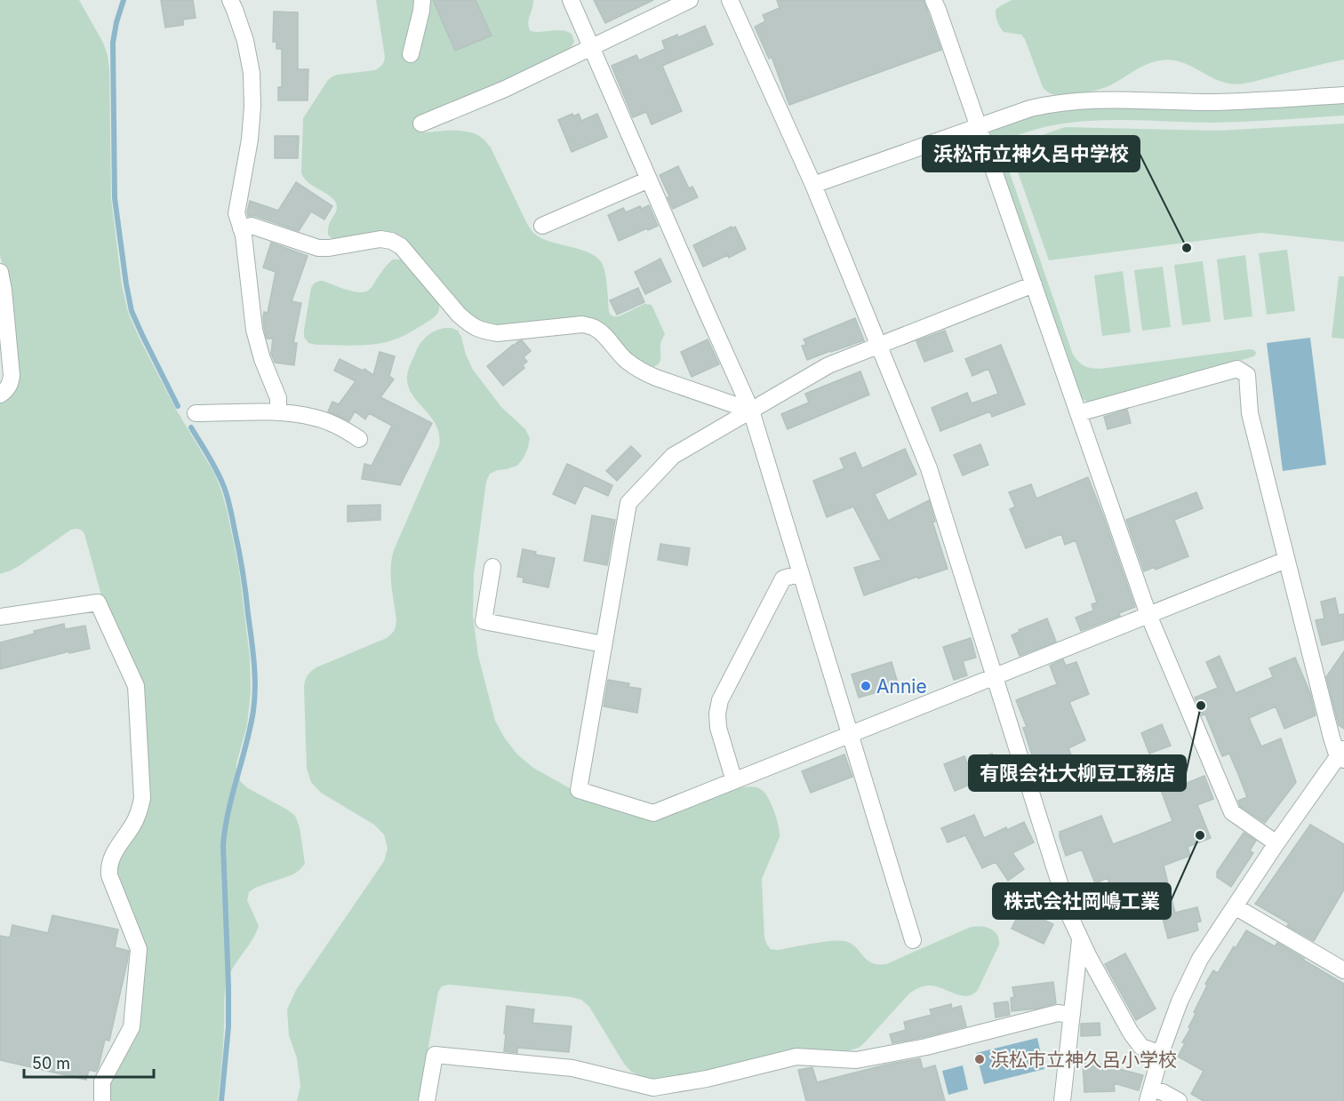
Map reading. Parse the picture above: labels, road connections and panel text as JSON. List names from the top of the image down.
{
  "places": [
    "浜松市立神久呂中学校",
    "Annie",
    "有限会社大柳豆工務店",
    "株式会社岡嶋工業",
    "浜松市立神久呂小学校"
  ],
  "scale_bar": "50 m"
}
